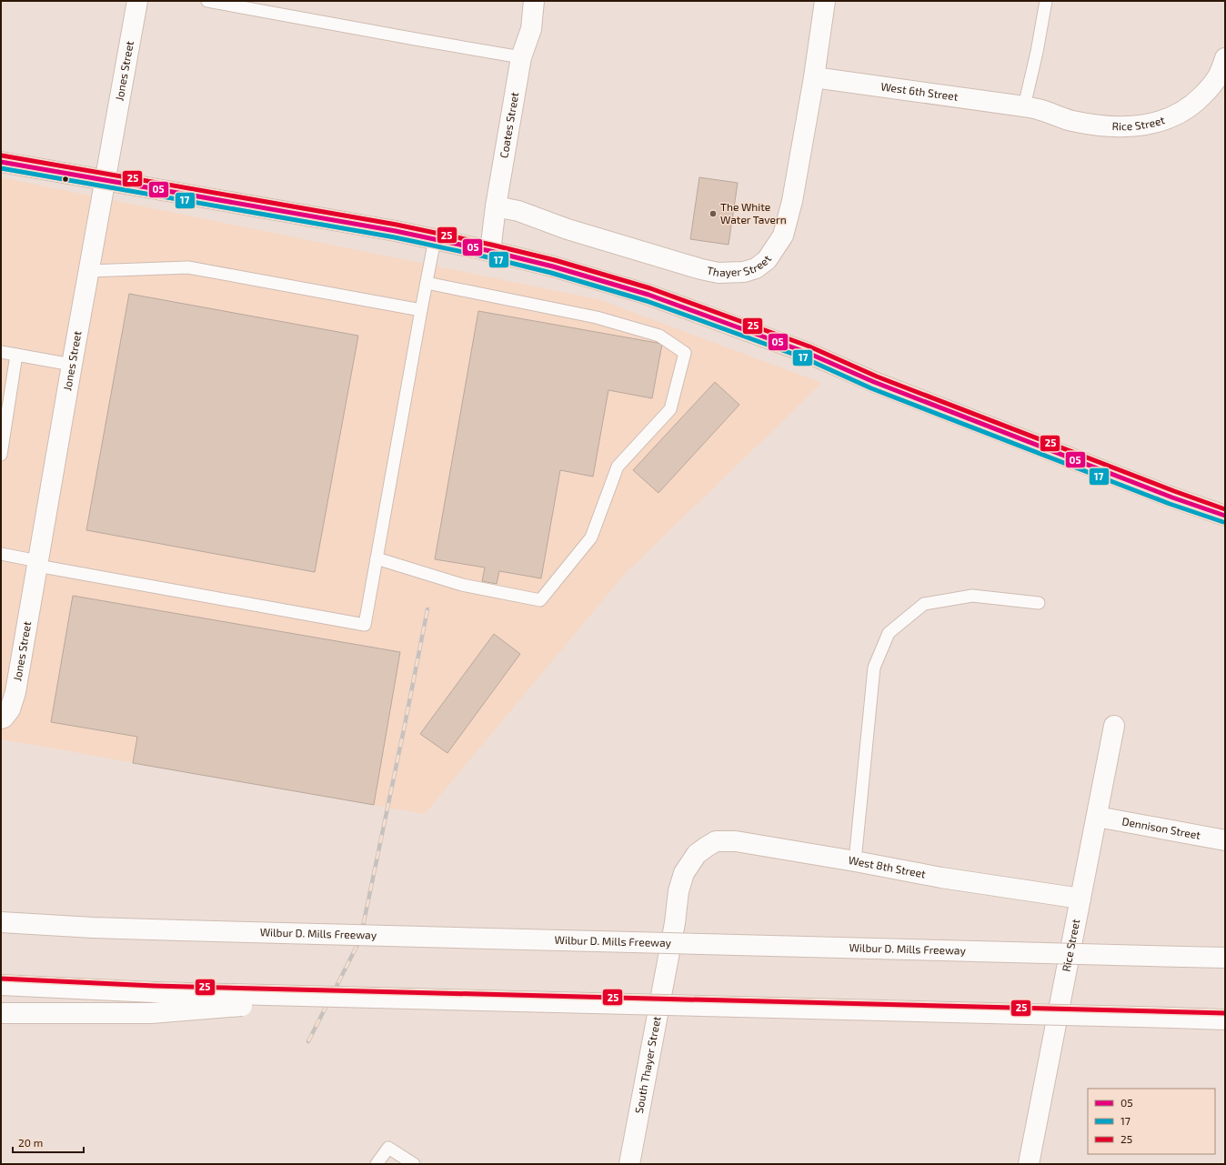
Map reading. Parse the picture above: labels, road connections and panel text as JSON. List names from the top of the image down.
{
  "streets": {
    "main road": [
      "Jones Street",
      "West 6th Street",
      "Rice Street",
      "Coates Street",
      "Thayer Street",
      "Dennison Street",
      "West 8th Street",
      "Wilbur D. Mills Freeway",
      "South Thayer Street"
    ]
  },
  "crossings": [
    ["West 6th Street", "Rice Street"],
    ["West 6th Street", "Thayer Street"],
    ["Rice Street", "Dennison Street"],
    ["Rice Street", "West 8th Street"],
    ["Coates Street", "Thayer Street"],
    ["West 8th Street", "South Thayer Street"]
  ],
  "places": ["The White Water Tavern"],
  "lines": ["transit line 25", "transit line 05", "transit line 17"],
  "legend": ["05", "17", "25"],
  "scale_bar": "20 m"
}
